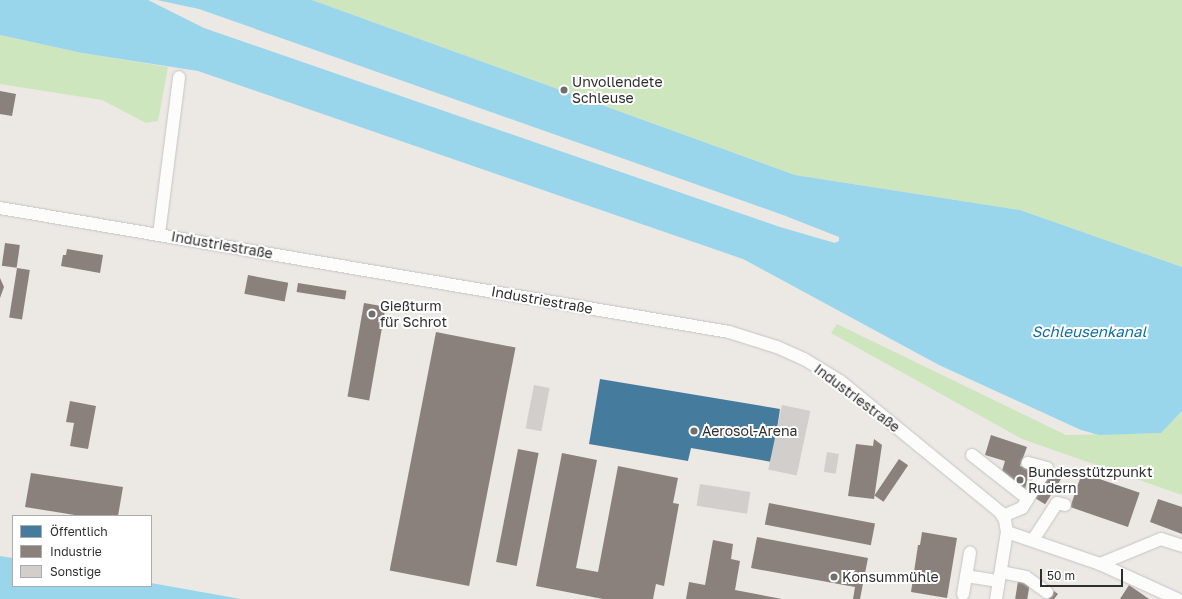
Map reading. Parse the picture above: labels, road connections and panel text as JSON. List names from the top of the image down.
{
  "streets": {
    "street": ["Industriestraße"]
  },
  "water": ["Schleusenkanal"],
  "places": [
    "Unvollendete Schleuse",
    "Gießturm für Schrot",
    "Aerosol-Arena",
    "Bundesstützpunkt Rudern",
    "Konsummühle"
  ],
  "legend": ["Öffentlich", "Industrie", "Sonstige"],
  "scale_bar": "50 m"
}
